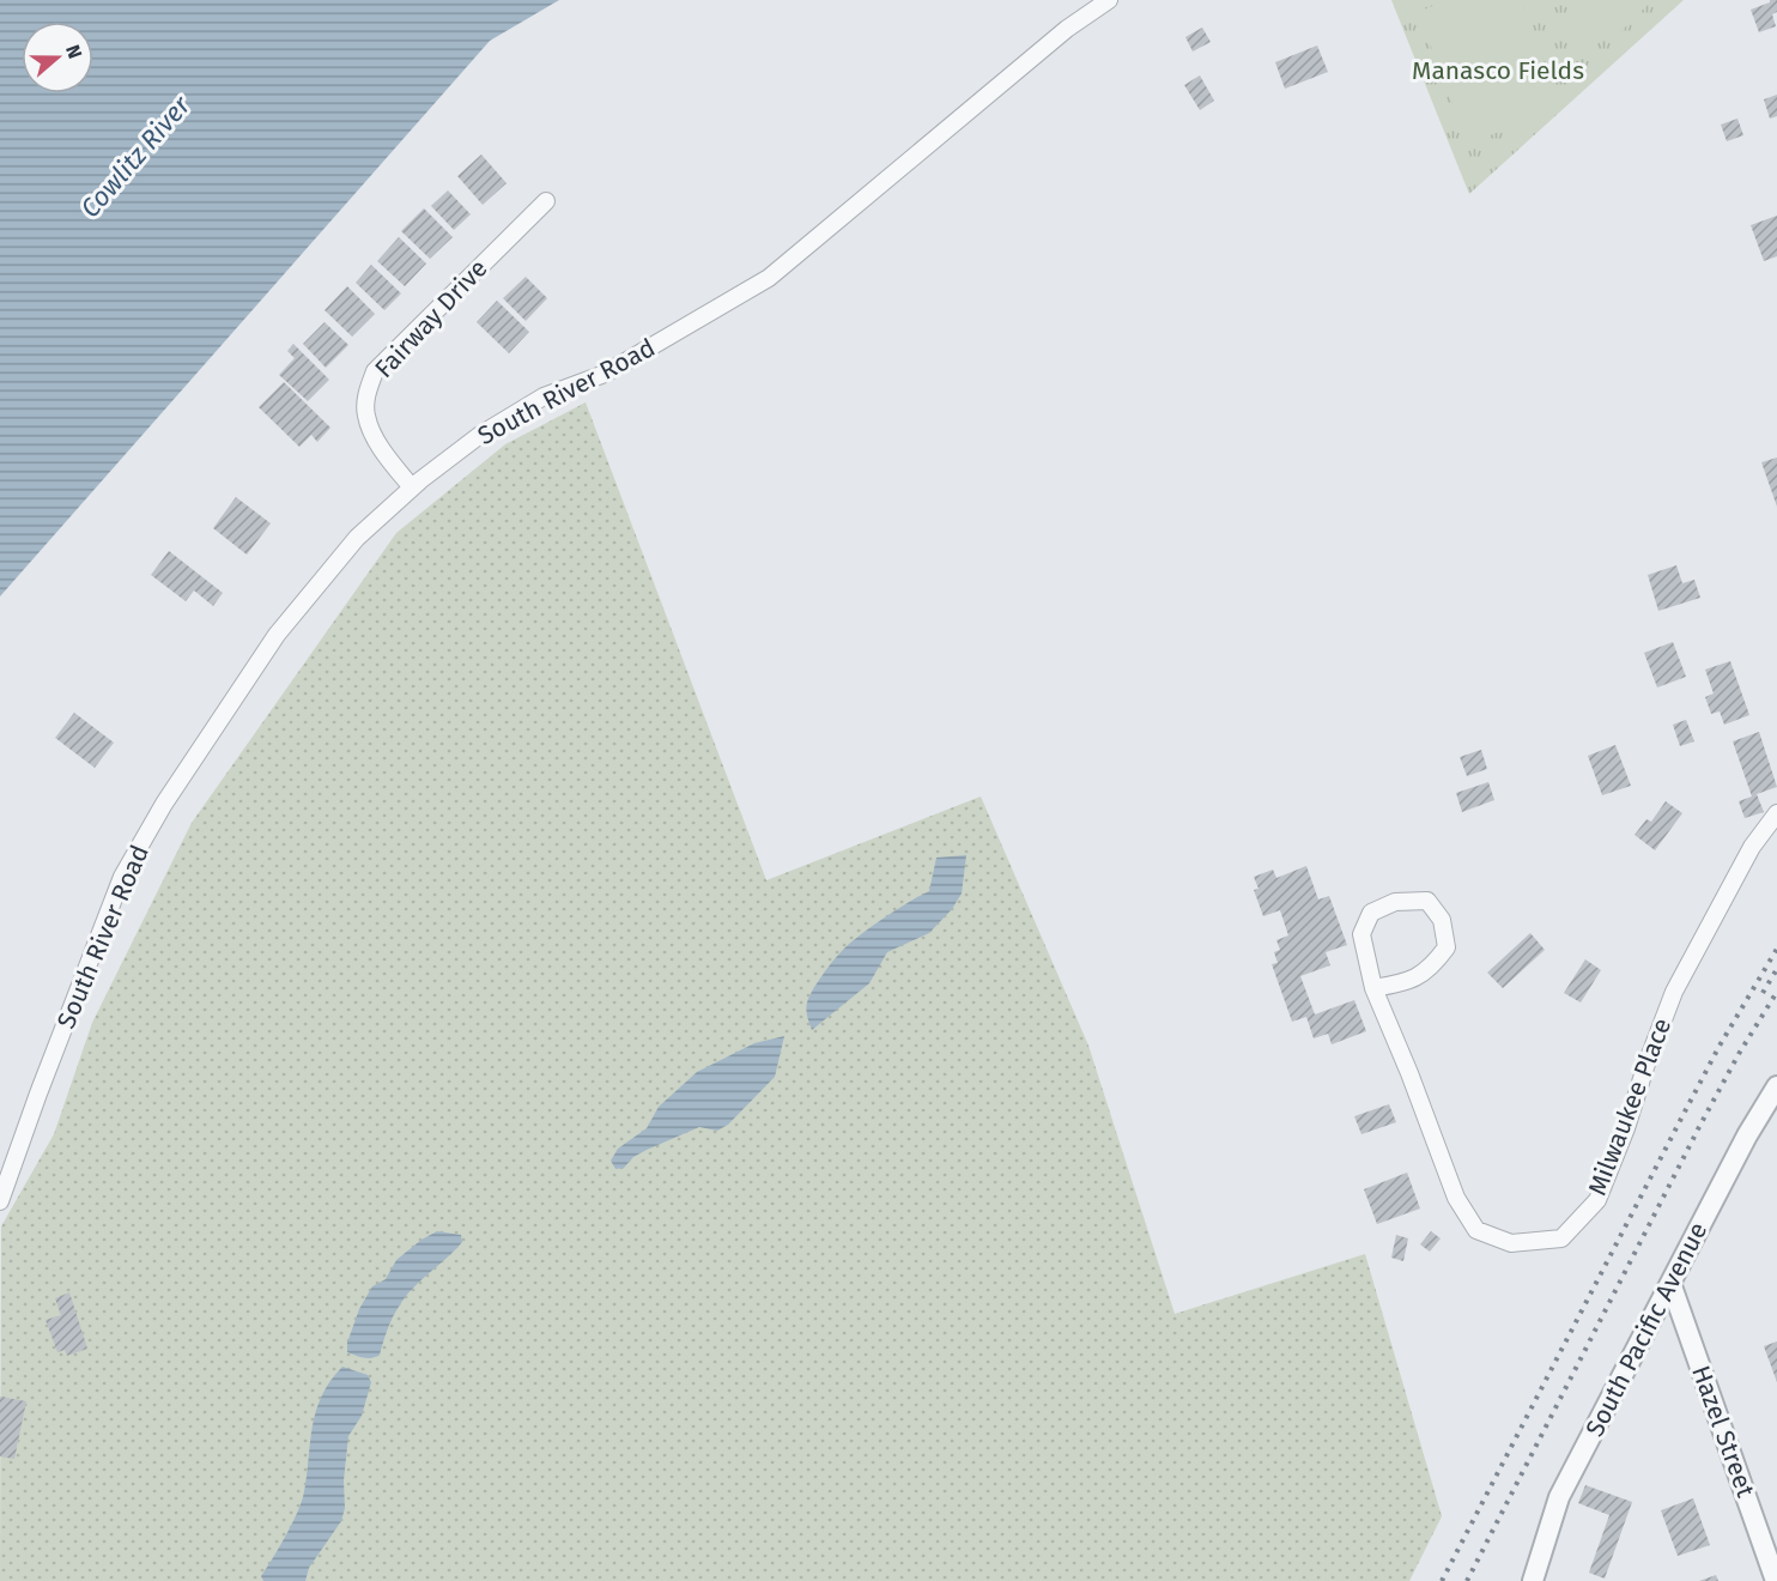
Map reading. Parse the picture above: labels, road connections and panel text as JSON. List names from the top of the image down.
{
  "streets": {
    "street": [
      "Fairway Drive",
      "South River Road",
      "Milwaukee Place",
      "South Pacific Avenue",
      "Hazel Street"
    ]
  },
  "crossings": [
    ["Fairway Drive", "South River Road"],
    ["South Pacific Avenue", "Hazel Street"]
  ],
  "water": ["Cowlitz River"],
  "parks": ["Manasco Fields"],
  "north": "right"
}
